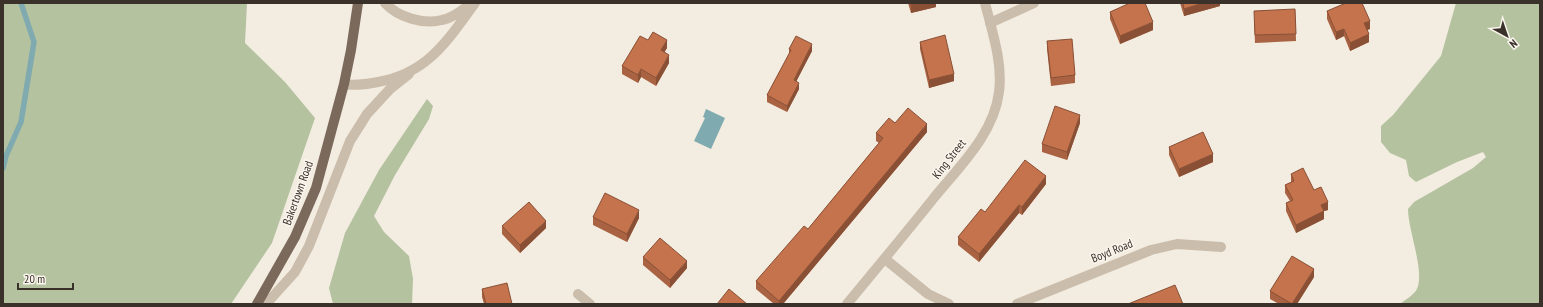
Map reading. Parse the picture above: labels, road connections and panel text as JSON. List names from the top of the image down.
{
  "streets": {
    "main road": ["Bakertown Road"],
    "street": ["King Street", "Boyd Road"]
  },
  "scale_bar": "20 m",
  "north": "bottom right"
}
